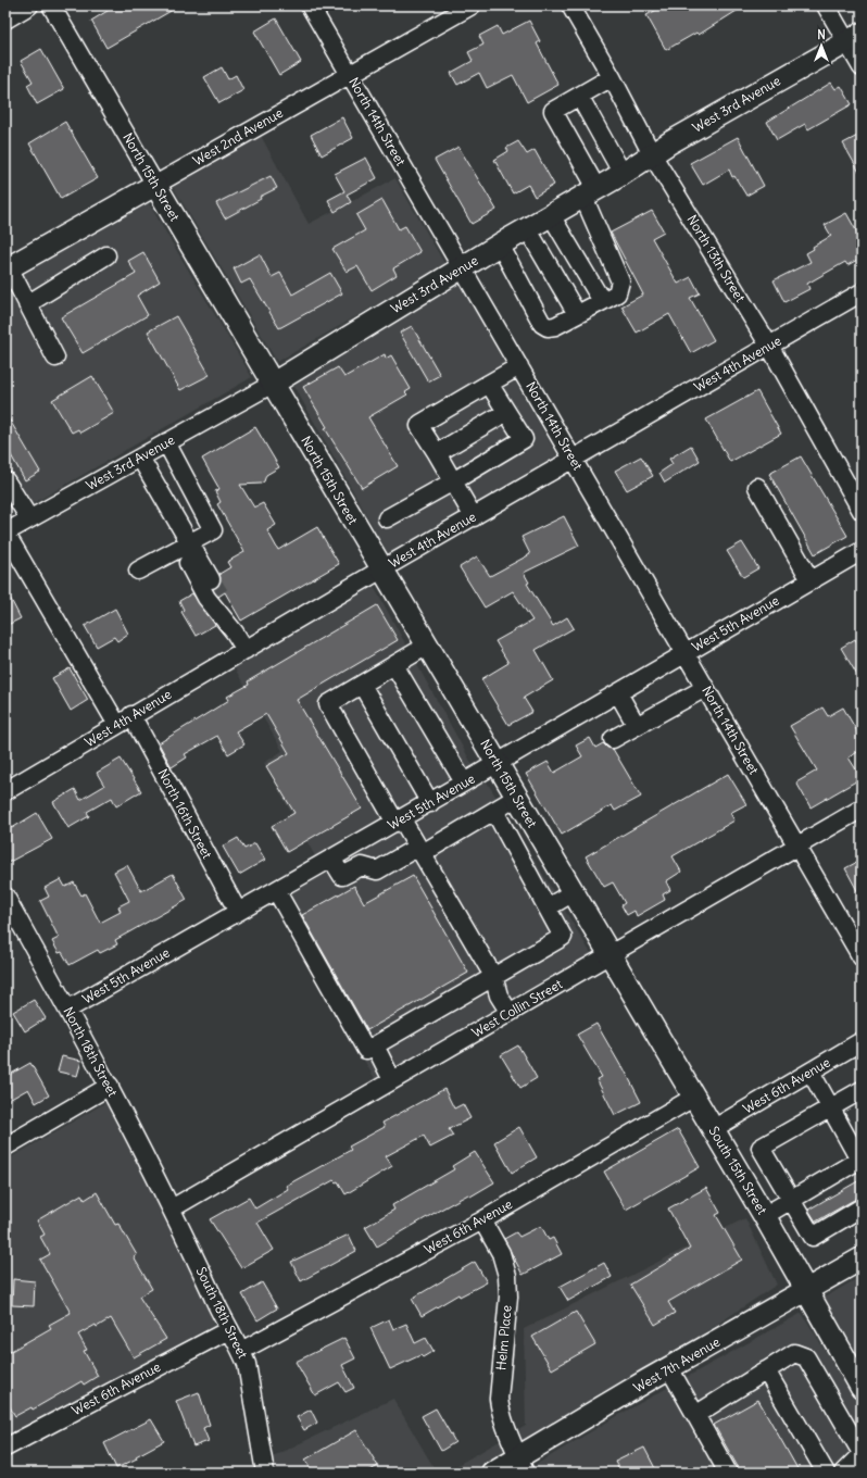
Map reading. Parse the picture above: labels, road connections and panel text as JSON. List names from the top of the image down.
{
  "streets": {
    "main road": [
      "West 3rd Avenue",
      "West 2nd Avenue",
      "North 15th Street",
      "South 15th Street",
      "West 7th Avenue"
    ],
    "street": [
      "North 14th Street",
      "North 13th Street",
      "West 4th Avenue",
      "West 5th Avenue",
      "North 16th Street",
      "West Collin Street",
      "North 18th Street",
      "West 6th Avenue",
      "South 18th Street",
      "Helm Place"
    ]
  },
  "crossings": [
    ["West 3rd Avenue", "North 14th Street"],
    ["West 3rd Avenue", "North 15th Street"],
    ["West 3rd Avenue", "North 13th Street"],
    ["West 3rd Avenue", "North 16th Street"],
    ["North 14th Street", "West 2nd Avenue"],
    ["North 14th Street", "West 4th Avenue"],
    ["North 14th Street", "West 5th Avenue"],
    ["North 14th Street", "West Collin Street"],
    ["West 2nd Avenue", "North 15th Street"],
    ["North 15th Street", "West 4th Avenue"],
    ["North 15th Street", "West 5th Avenue"],
    ["North 15th Street", "West Collin Street"],
    ["North 15th Street", "South 15th Street"],
    ["North 13th Street", "West 4th Avenue"],
    ["West 4th Avenue", "North 16th Street"],
    ["West 5th Avenue", "North 16th Street"],
    ["West 5th Avenue", "North 18th Street"],
    ["West Collin Street", "North 18th Street"],
    ["West Collin Street", "South 15th Street"],
    ["West Collin Street", "South 18th Street"],
    ["North 18th Street", "South 18th Street"],
    ["West 6th Avenue", "South 15th Street"],
    ["West 6th Avenue", "South 18th Street"],
    ["West 6th Avenue", "Helm Place"],
    ["South 15th Street", "West 7th Avenue"],
    ["Helm Place", "West 7th Avenue"]
  ],
  "north": "top"
}
